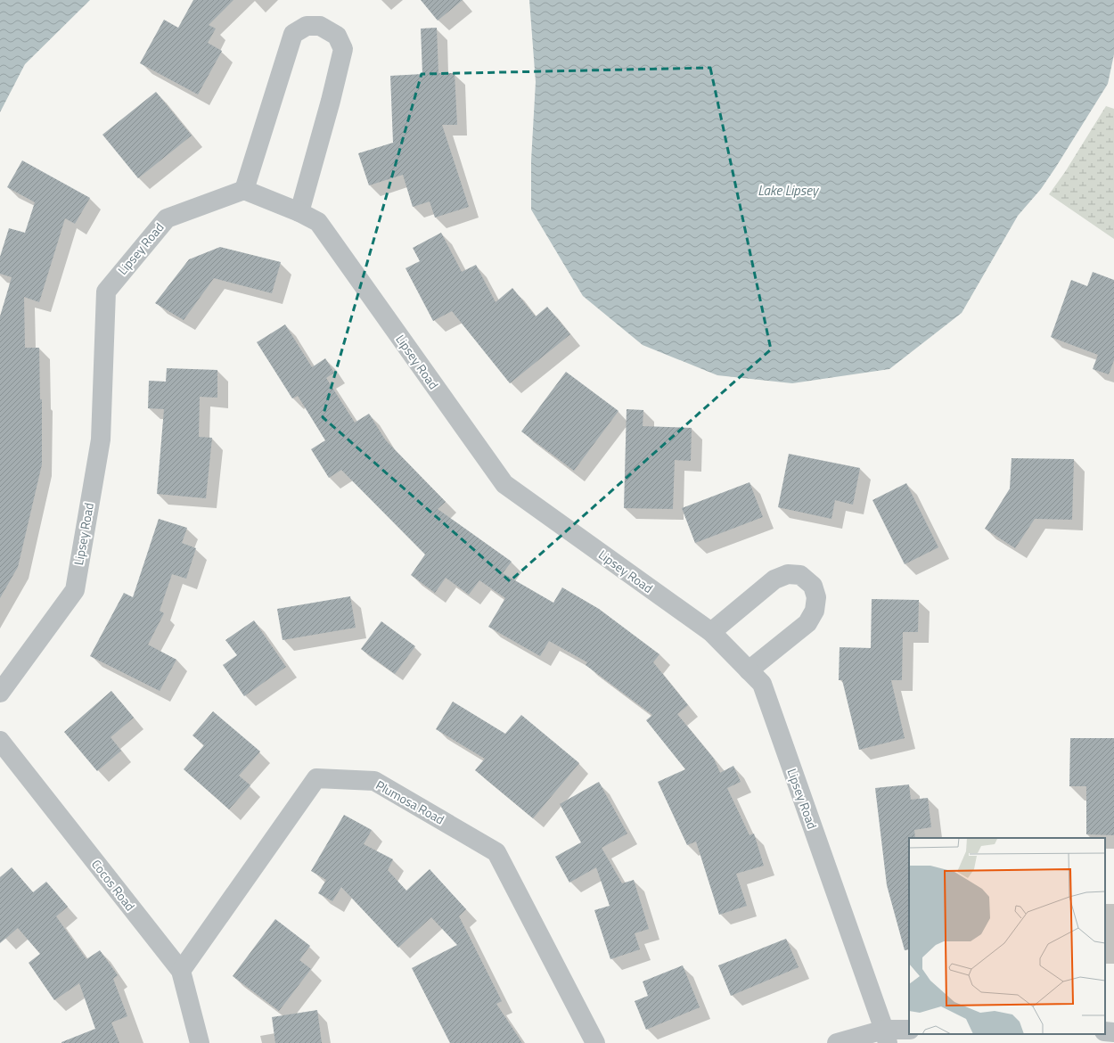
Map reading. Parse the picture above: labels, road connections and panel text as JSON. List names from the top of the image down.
{
  "streets": {
    "street": ["Lipsey Road", "Plumosa Road", "Cocos Road"]
  },
  "crossings": [
    ["Plumosa Road", "Cocos Road"]
  ],
  "water": ["Lake Lipsey"]
}
